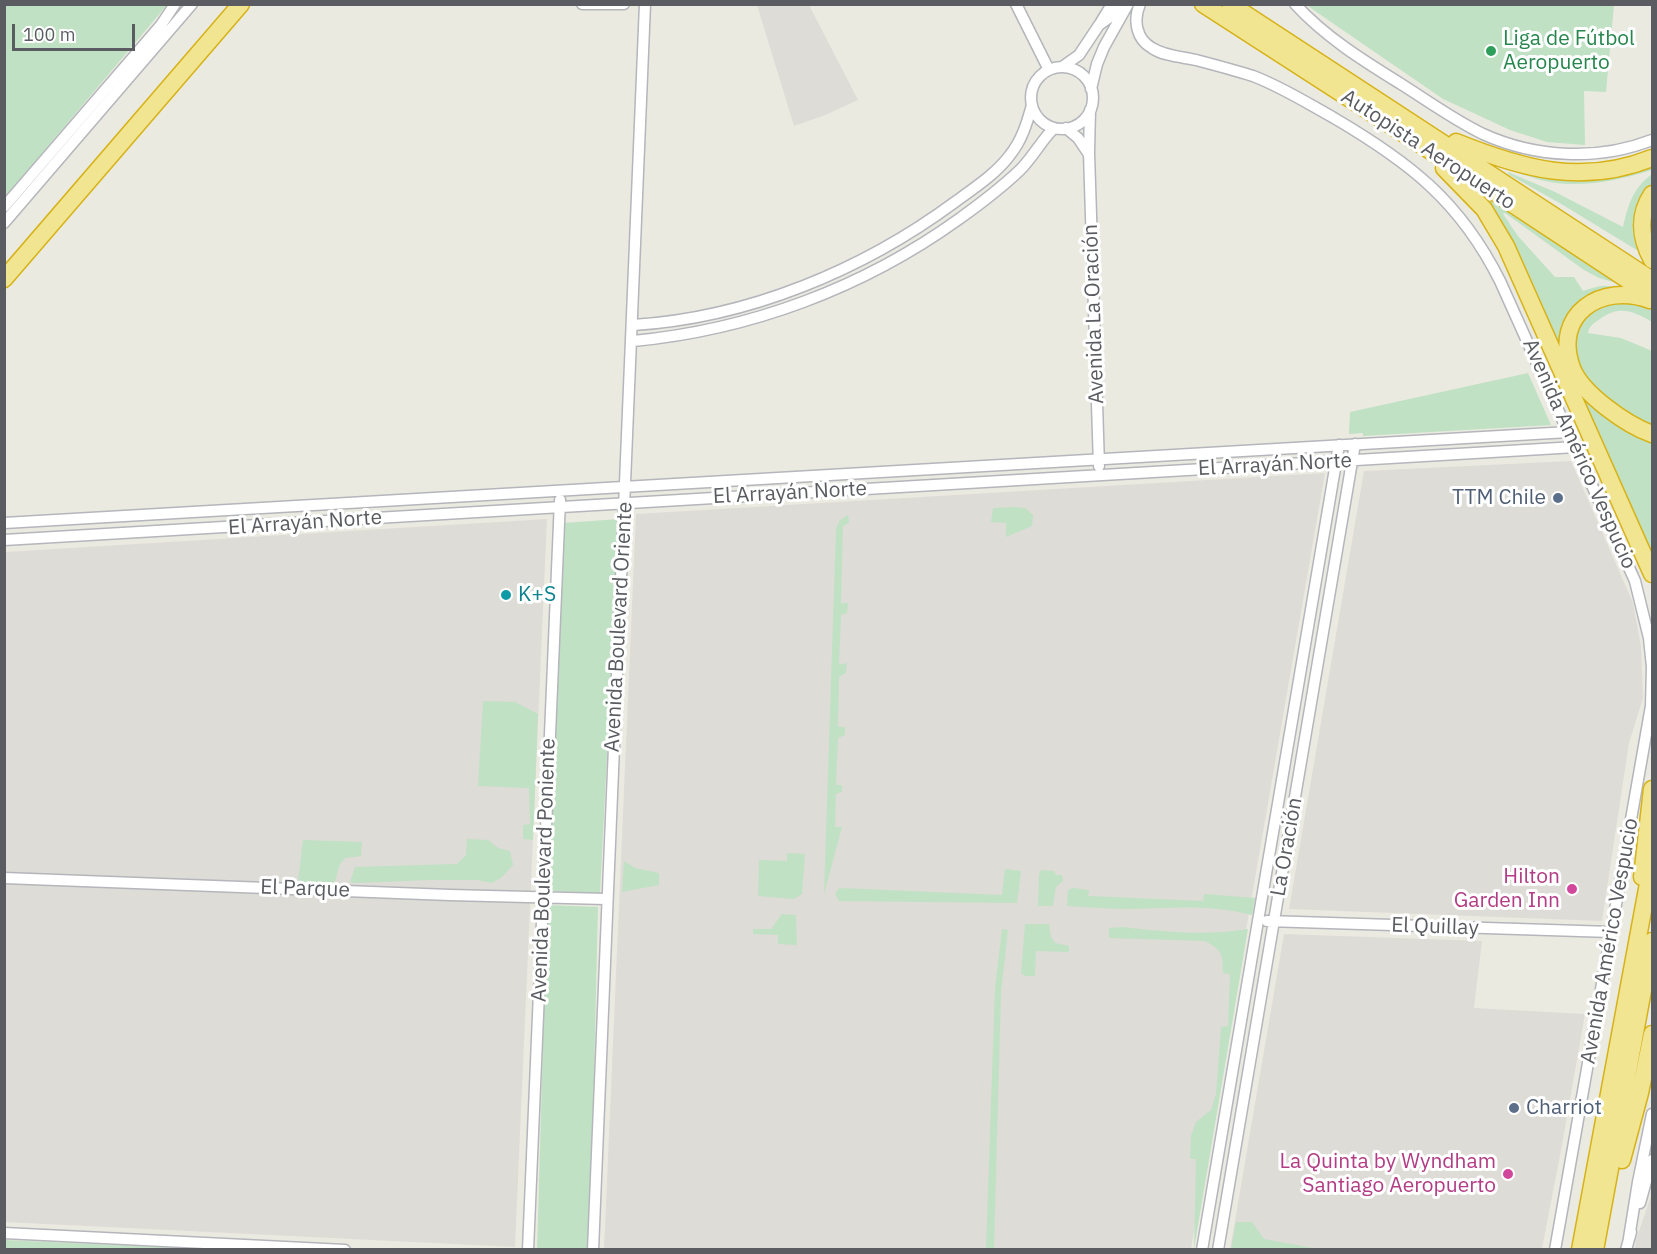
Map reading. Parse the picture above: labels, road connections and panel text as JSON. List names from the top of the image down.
{
  "streets": {
    "highway": ["Autopista Aeropuerto"],
    "street": [
      "Avenida La Oración",
      "Avenida Américo Vespucio",
      "El Arrayán Norte",
      "Avenida Boulevard Oriente",
      "La Oración",
      "Avenida Boulevard Poniente",
      "El Parque",
      "El Quillay"
    ]
  },
  "crossings": [
    ["Avenida La Oración", "El Arrayán Norte"],
    ["Avenida Américo Vespucio", "El Arrayán Norte"],
    ["Avenida Américo Vespucio", "El Quillay"],
    ["El Arrayán Norte", "Avenida Boulevard Oriente"],
    ["El Arrayán Norte", "La Oración"],
    ["El Arrayán Norte", "Avenida Boulevard Poniente"],
    ["Avenida Boulevard Oriente", "El Parque"],
    ["La Oración", "El Quillay"],
    ["Avenida Boulevard Poniente", "El Parque"]
  ],
  "places": [
    "Liga de Fútbol Aeropuerto",
    "TTM Chile",
    "K+S",
    "Hilton Garden Inn",
    "Charriot",
    "La Quinta by Wyndham Santiago Aeropuerto"
  ],
  "scale_bar": "100 m"
}
